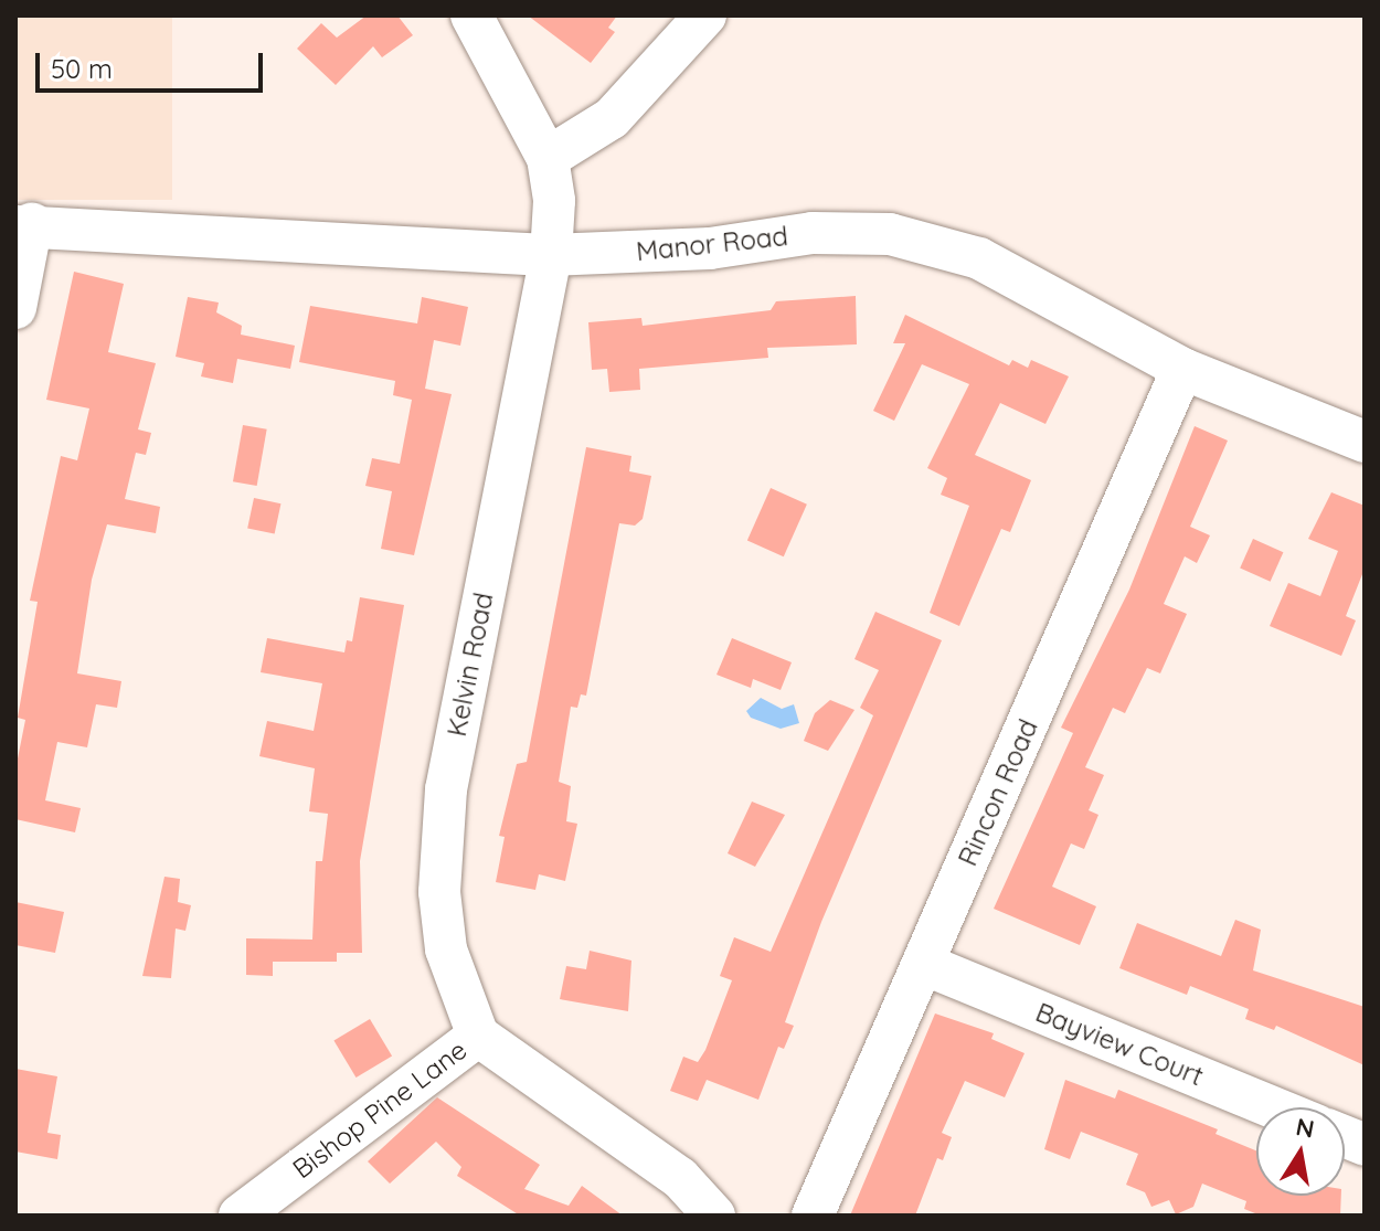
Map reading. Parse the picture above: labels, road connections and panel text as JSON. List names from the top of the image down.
{
  "streets": {
    "street": [
      "Manor Road",
      "Kelvin Road",
      "Rincon Road",
      "Bayview Court",
      "Bishop Pine Lane"
    ]
  },
  "crossings": [
    ["Manor Road", "Kelvin Road"],
    ["Manor Road", "Rincon Road"],
    ["Kelvin Road", "Bishop Pine Lane"],
    ["Rincon Road", "Bayview Court"]
  ],
  "scale_bar": "50 m",
  "north": "top"
}
